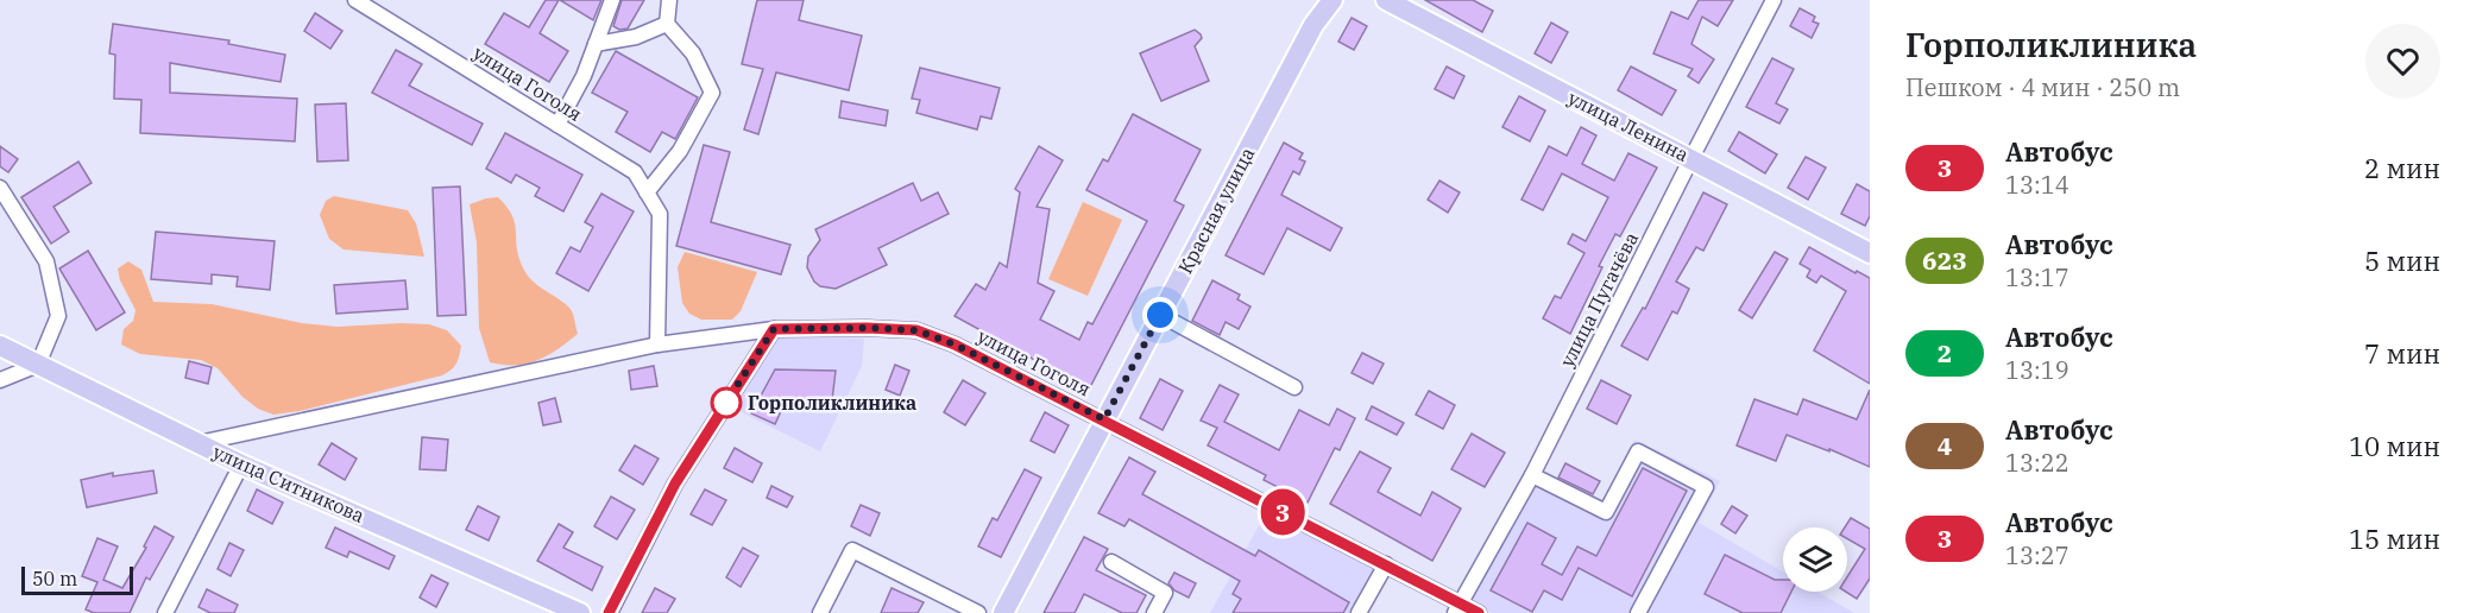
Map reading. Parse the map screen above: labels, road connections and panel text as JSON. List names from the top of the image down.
{
  "streets": {
    "main road": ["улица Ленина", "Красная улица", "улица Ситникова"],
    "street": ["улица Гоголя", "улица Пугачёва"]
  },
  "crossings": [
    ["улица Гоголя", "Красная улица"],
    ["улица Гоголя", "улица Пугачёва"],
    ["улица Гоголя", "улица Ситникова"],
    ["улица Ленина", "улица Пугачёва"]
  ],
  "places": ["Горполиклиника"],
  "lines": ["bus line 3"],
  "scale_bar": "50 m",
  "page": {
    "on_map": "3",
    "heading": ["Горполиклиника", "Пешком · 4 мин · 250 m"],
    "list": [
      {
        "mark": "3",
        "name": "Автобус",
        "note": "13:14",
        "value": "2 мин"
      },
      {
        "mark": "623",
        "name": "Автобус",
        "note": "13:17",
        "value": "5 мин"
      },
      {
        "mark": "2",
        "name": "Автобус",
        "note": "13:19",
        "value": "7 мин"
      },
      {
        "mark": "4",
        "name": "Автобус",
        "note": "13:22",
        "value": "10 мин"
      },
      {
        "mark": "3",
        "name": "Автобус",
        "note": "13:27",
        "value": "15 мин"
      }
    ],
    "scale": "50 m"
  }
}
